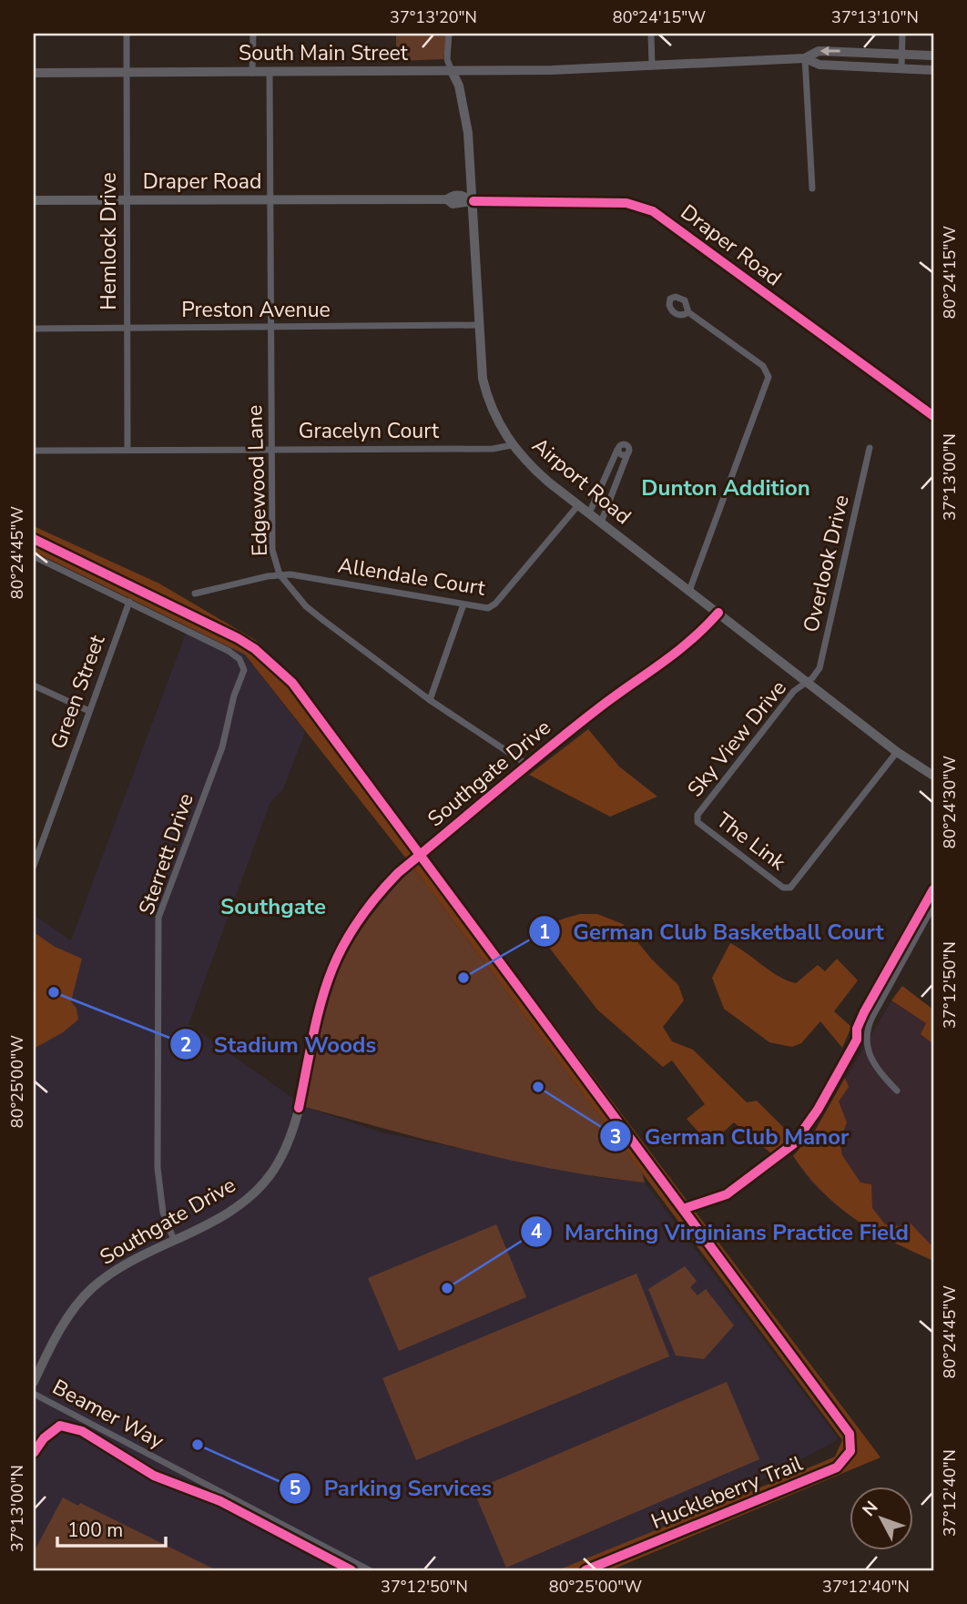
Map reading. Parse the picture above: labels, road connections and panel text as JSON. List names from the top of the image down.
{
  "streets": {
    "main road": ["South Main Street"],
    "street": [
      "Draper Road",
      "Hemlock Drive",
      "Preston Avenue",
      "Gracelyn Court",
      "Edgewood Lane",
      "Airport Road",
      "Overlook Drive",
      "Allendale Court",
      "Green Street",
      "Sky View Drive",
      "Southgate Drive",
      "The Link",
      "Sterrett Drive",
      "Beamer Way"
    ],
    "cycle path": ["Huckleberry Trail"]
  },
  "crossings": [
    ["South Main Street", "Hemlock Drive"],
    ["South Main Street", "Edgewood Lane"],
    ["South Main Street", "Airport Road"],
    ["Draper Road", "Hemlock Drive"],
    ["Draper Road", "Edgewood Lane"],
    ["Draper Road", "Airport Road"],
    ["Hemlock Drive", "Preston Avenue"],
    ["Hemlock Drive", "Gracelyn Court"],
    ["Preston Avenue", "Edgewood Lane"],
    ["Preston Avenue", "Airport Road"],
    ["Gracelyn Court", "Edgewood Lane"],
    ["Gracelyn Court", "Airport Road"],
    ["Edgewood Lane", "Allendale Court"],
    ["Edgewood Lane", "Southgate Drive"],
    ["Airport Road", "Overlook Drive"],
    ["Airport Road", "Allendale Court"],
    ["Airport Road", "Sky View Drive"],
    ["Airport Road", "Southgate Drive"],
    ["Airport Road", "The Link"],
    ["Overlook Drive", "Sky View Drive"],
    ["Green Street", "Sterrett Drive"],
    ["Sky View Drive", "The Link"],
    ["Southgate Drive", "Sterrett Drive"]
  ],
  "districts": ["Dunton Addition", "Southgate"],
  "places": [
    "German Club Basketball Court",
    "Stadium Woods",
    "German Club Manor",
    "Marching Virginians Practice Field",
    "Parking Services"
  ],
  "scale_bar": "100 m",
  "north": "top left",
  "coordinates": [
    "37°13'20\"N",
    "80°24'15\"W",
    "37°13'10\"N",
    "37°13'00\"N",
    "80°24'45\"W",
    "80°24'30\"W",
    "37°12'50\"N",
    "80°25'00\"W",
    "37°12'40\"N"
  ]
}
